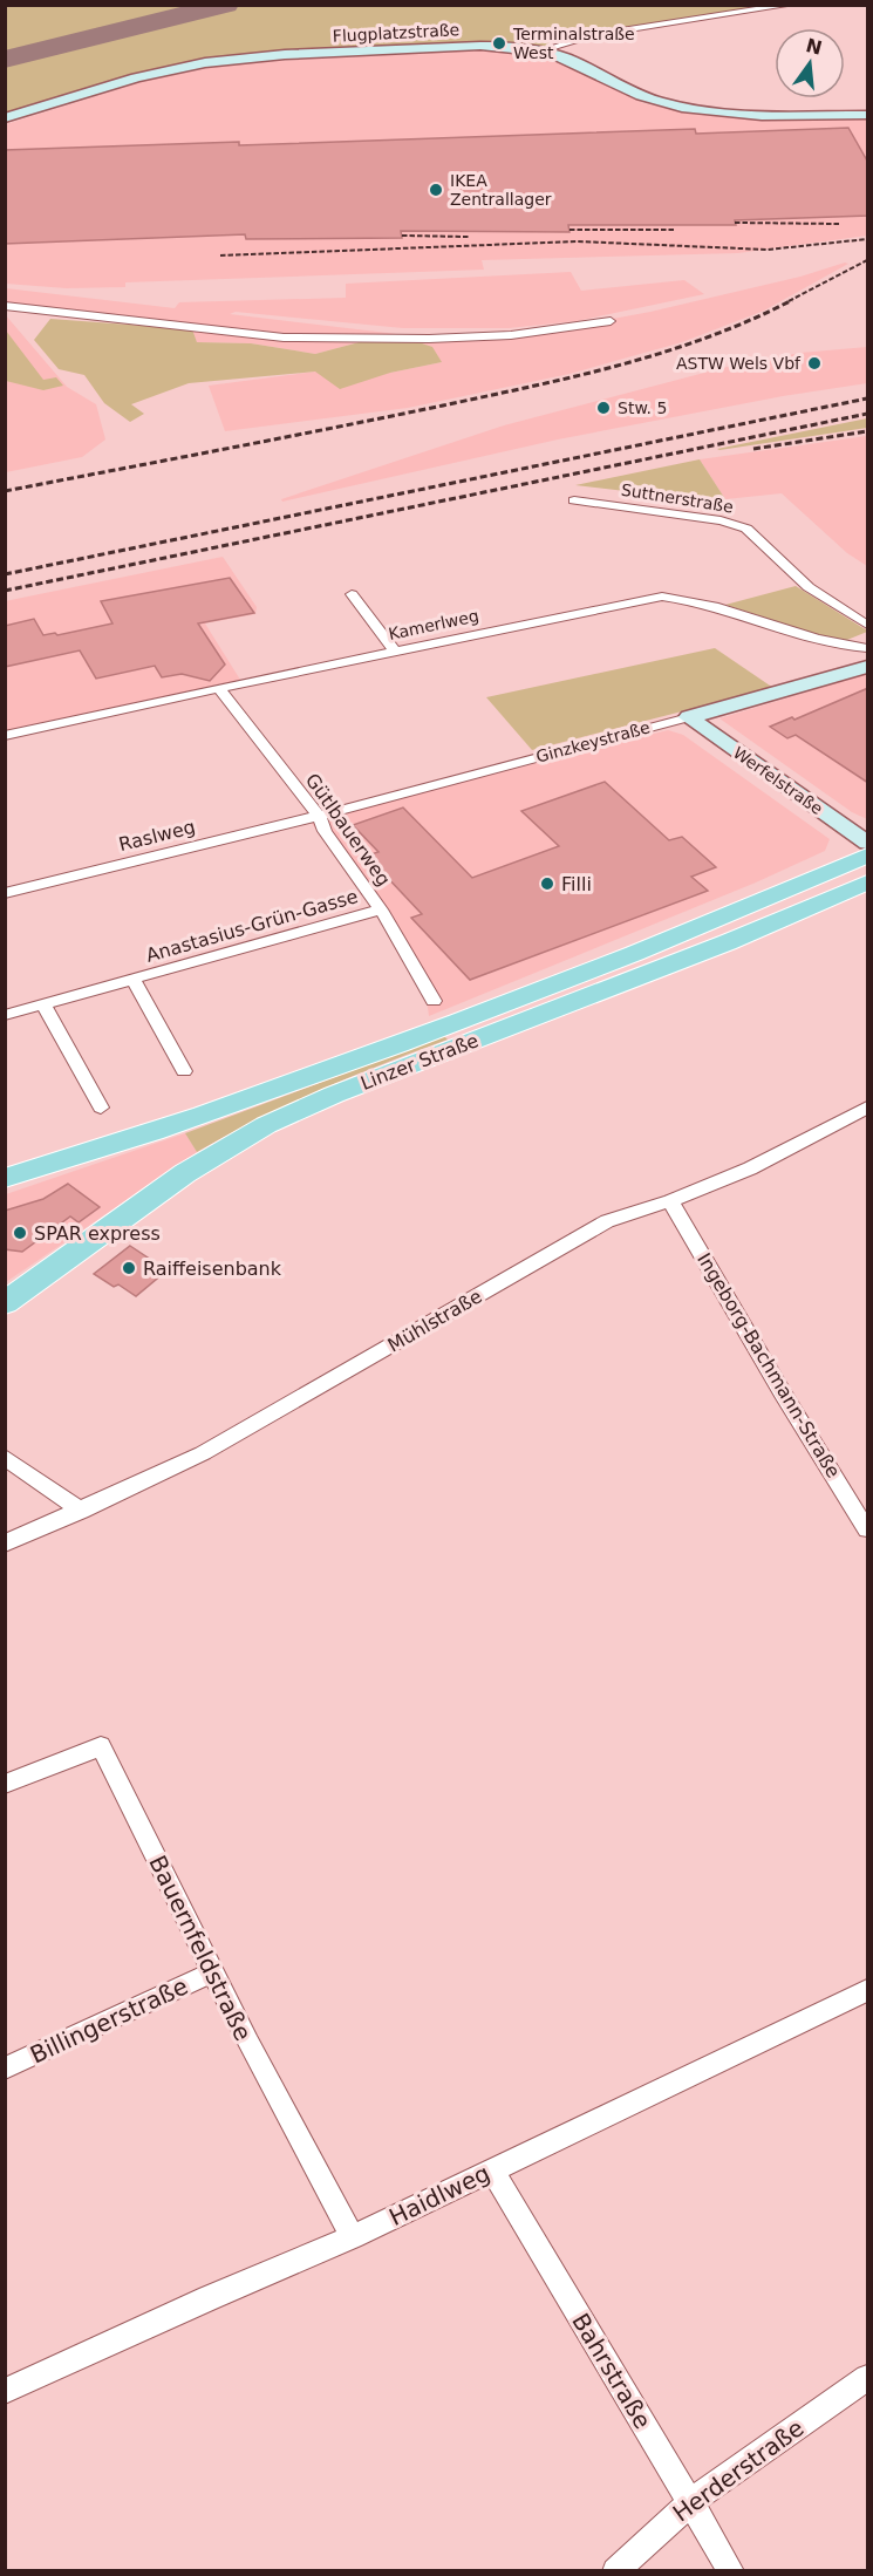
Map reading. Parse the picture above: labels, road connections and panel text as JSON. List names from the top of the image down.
{
  "streets": {
    "main road": ["Linzer Straße"],
    "street": [
      "Flugplatzstraße",
      "Suttnerstraße",
      "Kamerlweg",
      "Ginzkeystraße",
      "Werfelstraße",
      "Gütlbauerweg",
      "Raslweg",
      "Anastasius-Grün-Gasse",
      "Mühlstraße",
      "Ingeborg-Bachmann-Straße",
      "Bauernfeldstraße",
      "Billingerstraße",
      "Haidlweg",
      "Bahrstraße",
      "Herderstraße"
    ]
  },
  "crossings": [
    ["Kamerlweg", "Gütlbauerweg"],
    ["Ginzkeystraße", "Werfelstraße"],
    ["Ginzkeystraße", "Gütlbauerweg"],
    ["Ginzkeystraße", "Raslweg"],
    ["Gütlbauerweg", "Raslweg"],
    ["Gütlbauerweg", "Anastasius-Grün-Gasse"],
    ["Mühlstraße", "Ingeborg-Bachmann-Straße"],
    ["Bauernfeldstraße", "Billingerstraße"],
    ["Bauernfeldstraße", "Haidlweg"],
    ["Haidlweg", "Bahrstraße"],
    ["Bahrstraße", "Herderstraße"]
  ],
  "places": [
    "Terminalstraße West",
    "IKEA Zentrallager",
    "ASTW Wels Vbf",
    "Stw. 5",
    "Filli",
    "SPAR express",
    "Raiffeisenbank"
  ],
  "north": "top"
}
